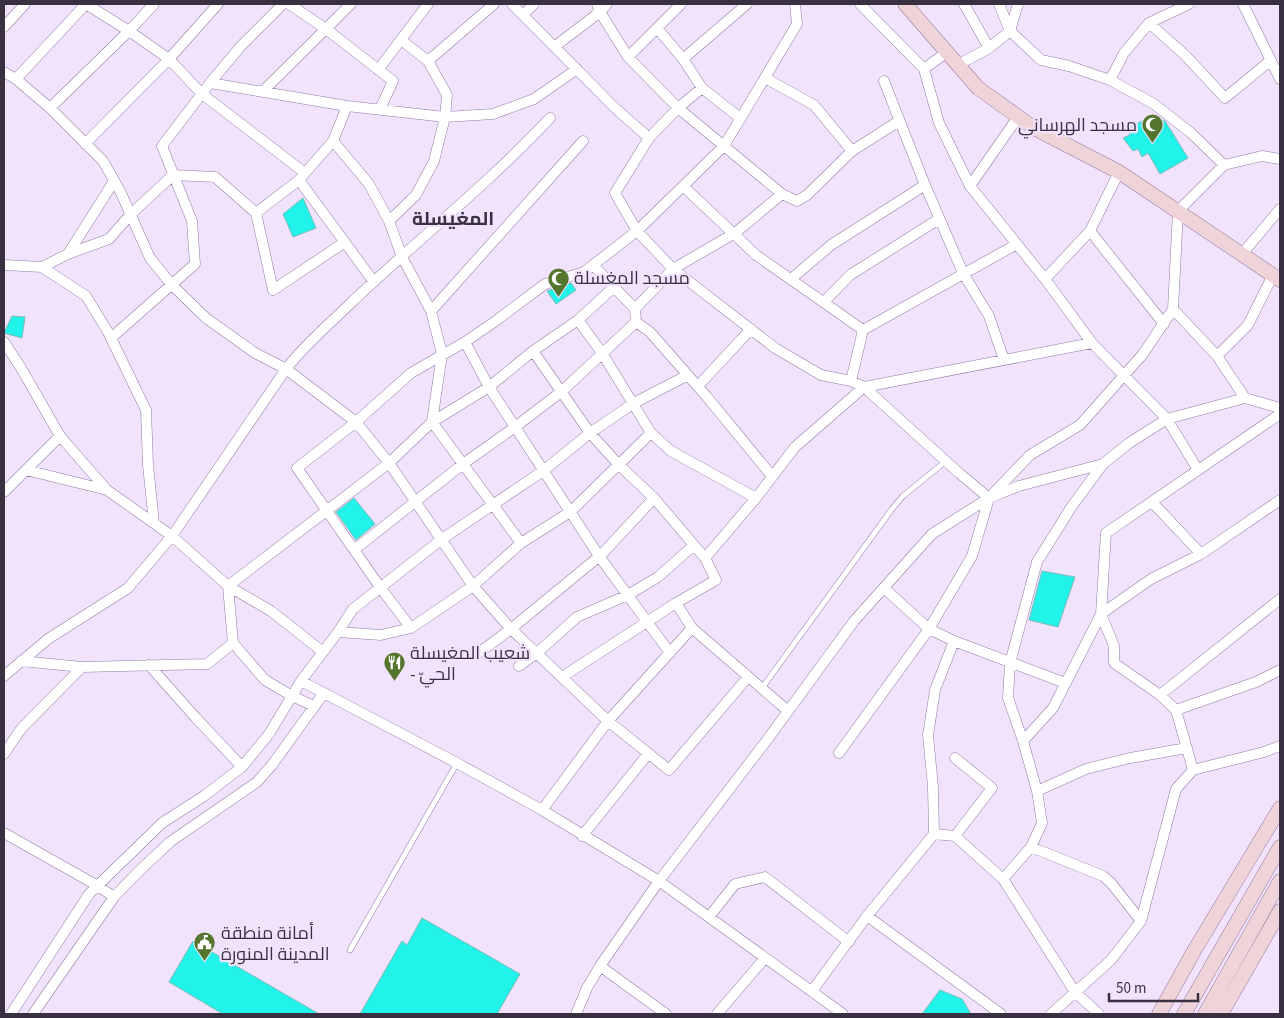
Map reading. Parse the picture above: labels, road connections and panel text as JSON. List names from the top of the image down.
{
  "districts": ["المغيسلة"],
  "places": {
    "mosque": ["مسجد الهرساني", "مسجد المغسلة"],
    "restaurant": ["شعيب المغيسلة - الحيّ"],
    "public building": ["أمانة منطقة المدينة المنورة"]
  },
  "scale_bar": "50 m"
}
